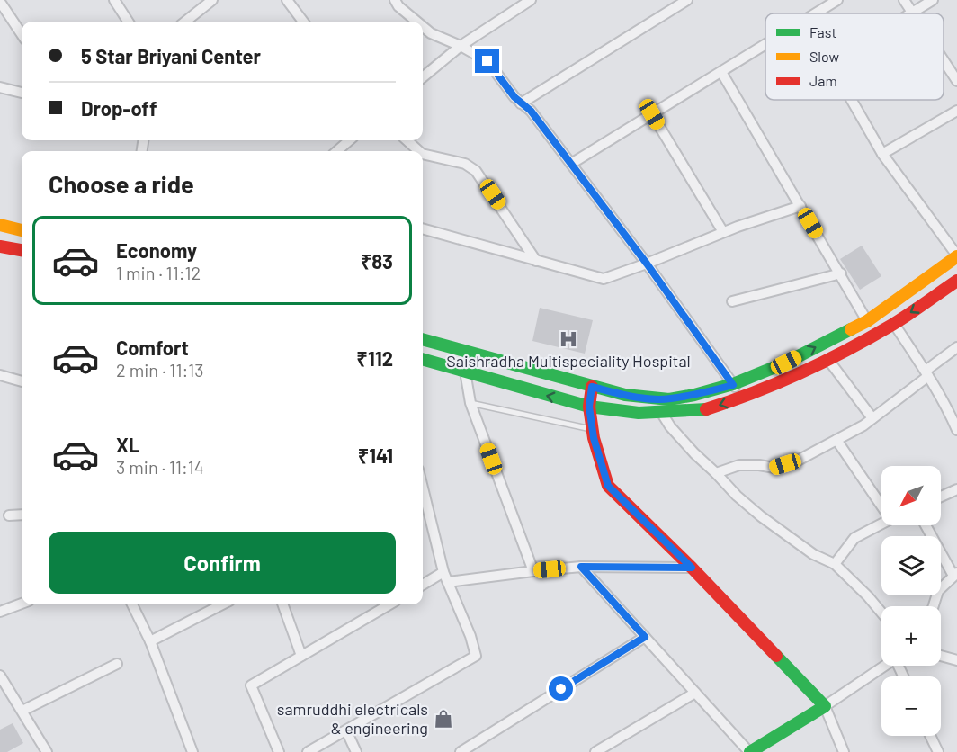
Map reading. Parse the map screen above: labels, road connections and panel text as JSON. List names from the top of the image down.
{
  "places": {
    "hospital": ["Saishradha Multispeciality Hospital"],
    "shop": ["samruddhi electricals & engineering"]
  },
  "legend": ["Fast", "Slow", "Jam"],
  "north": "bottom left",
  "page": {
    "banner": ["5 Star Briyani Center", "Drop-off"],
    "heading": "Choose a ride",
    "list": [
      {
        "name": "Economy",
        "note": "1 min · 11:12",
        "value": "₹83"
      },
      {
        "name": "Comfort",
        "note": "2 min · 11:13",
        "value": "₹112"
      },
      {
        "name": "XL",
        "note": "3 min · 11:14",
        "value": "₹141"
      }
    ],
    "map_buttons": ["+", "−"],
    "buttons": "Confirm"
  }
}
